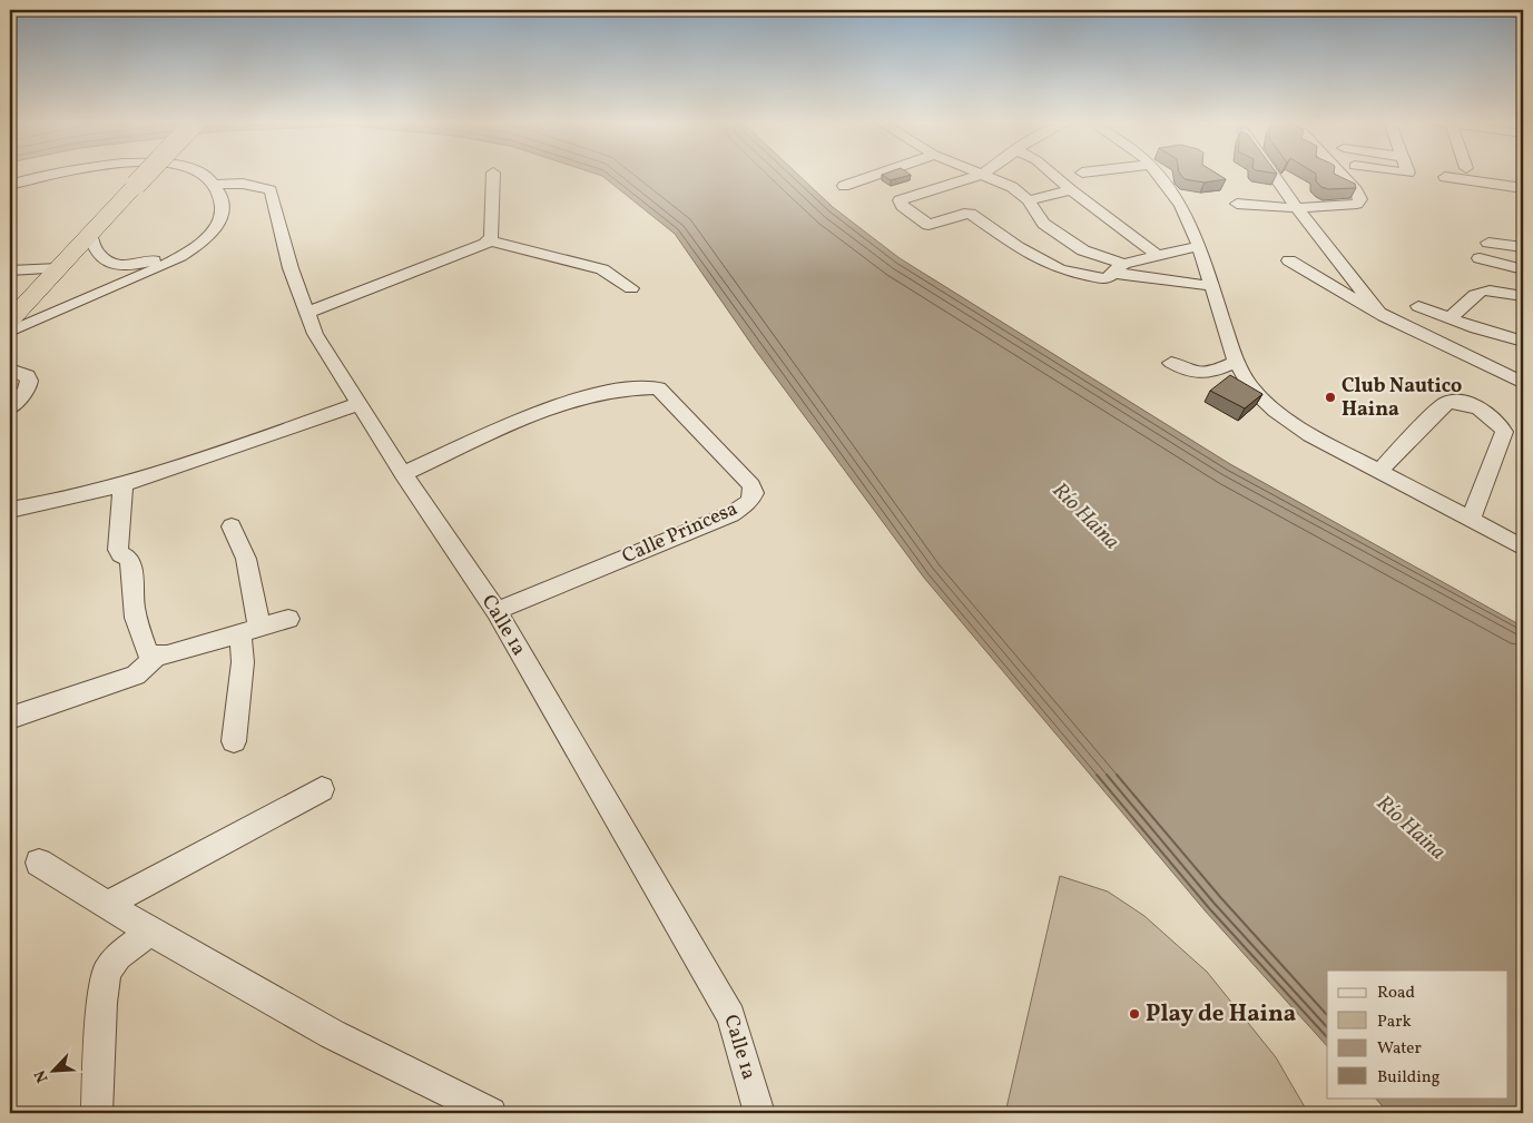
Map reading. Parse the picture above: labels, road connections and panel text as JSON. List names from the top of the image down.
{
  "streets": {
    "street": ["Calle Princesa", "Calle 1a"]
  },
  "crossings": [
    ["Calle Princesa", "Calle 1a"]
  ],
  "water": ["Río Haina"],
  "places": ["Club Nautico Haina", "Play de Haina"],
  "legend": [
    "Road",
    "Park",
    "Water",
    "Building"
  ],
  "north": "bottom left"
}
